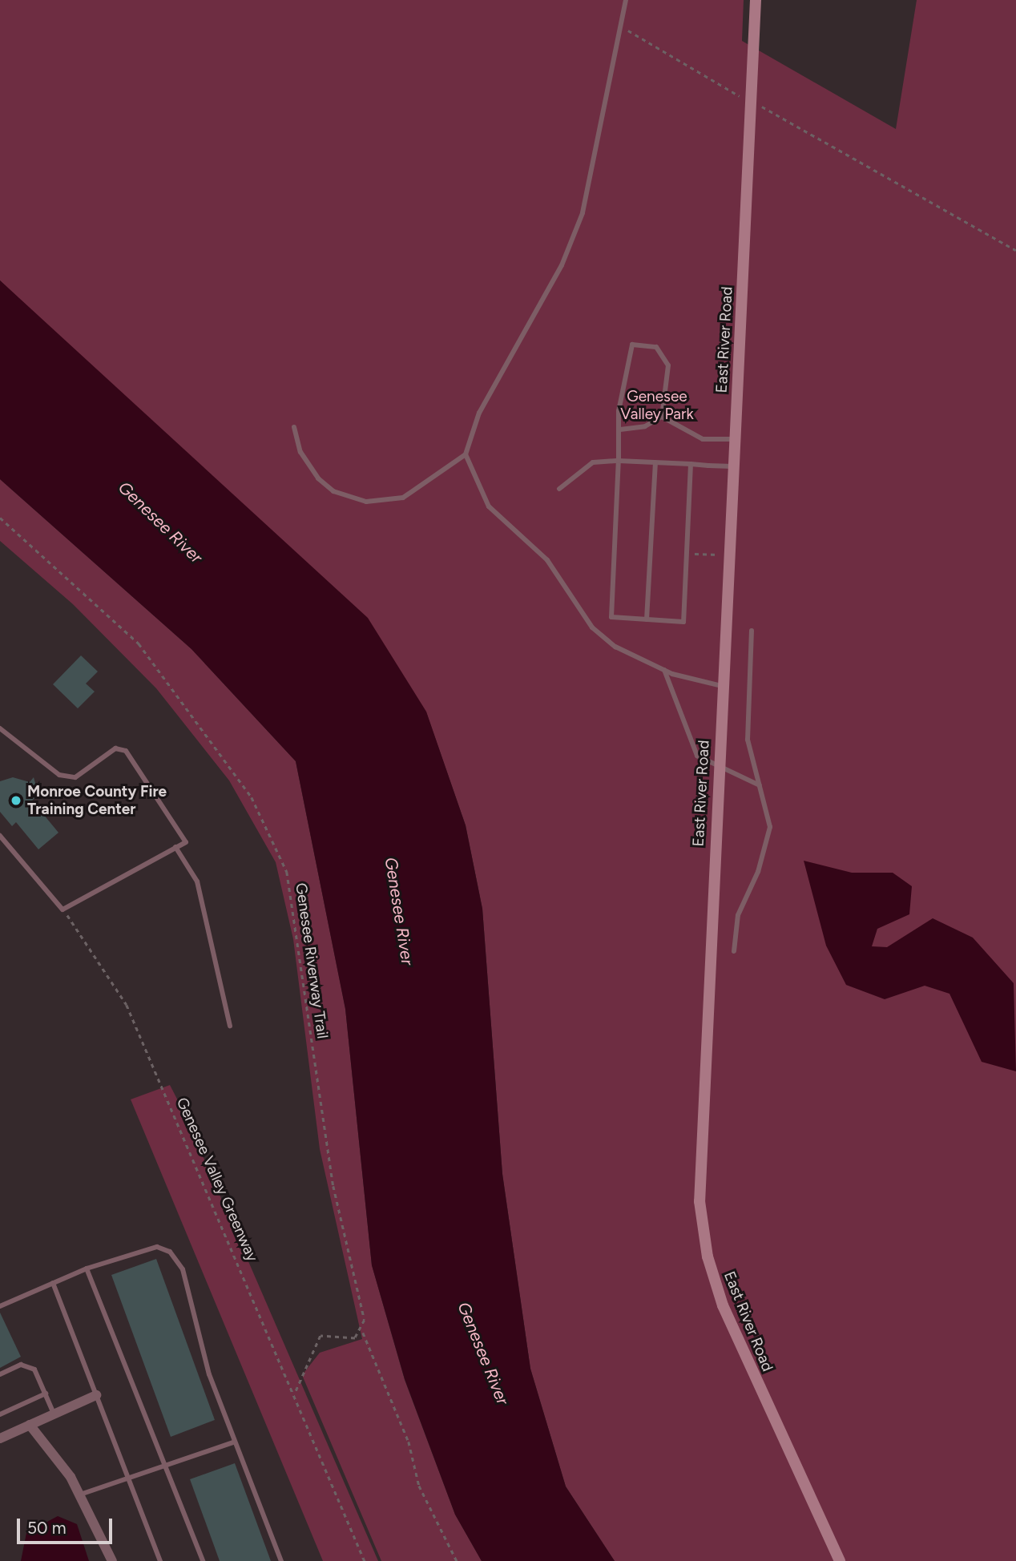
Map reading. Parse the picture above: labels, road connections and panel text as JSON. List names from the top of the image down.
{
  "streets": {
    "street": ["East River Road"],
    "path": ["Genesee Riverway Trail", "Genesee Valley Greenway"]
  },
  "water": ["Genesee River"],
  "parks": ["Genesee Valley Park"],
  "places": ["Monroe County Fire Training Center"],
  "scale_bar": "50 m"
}
